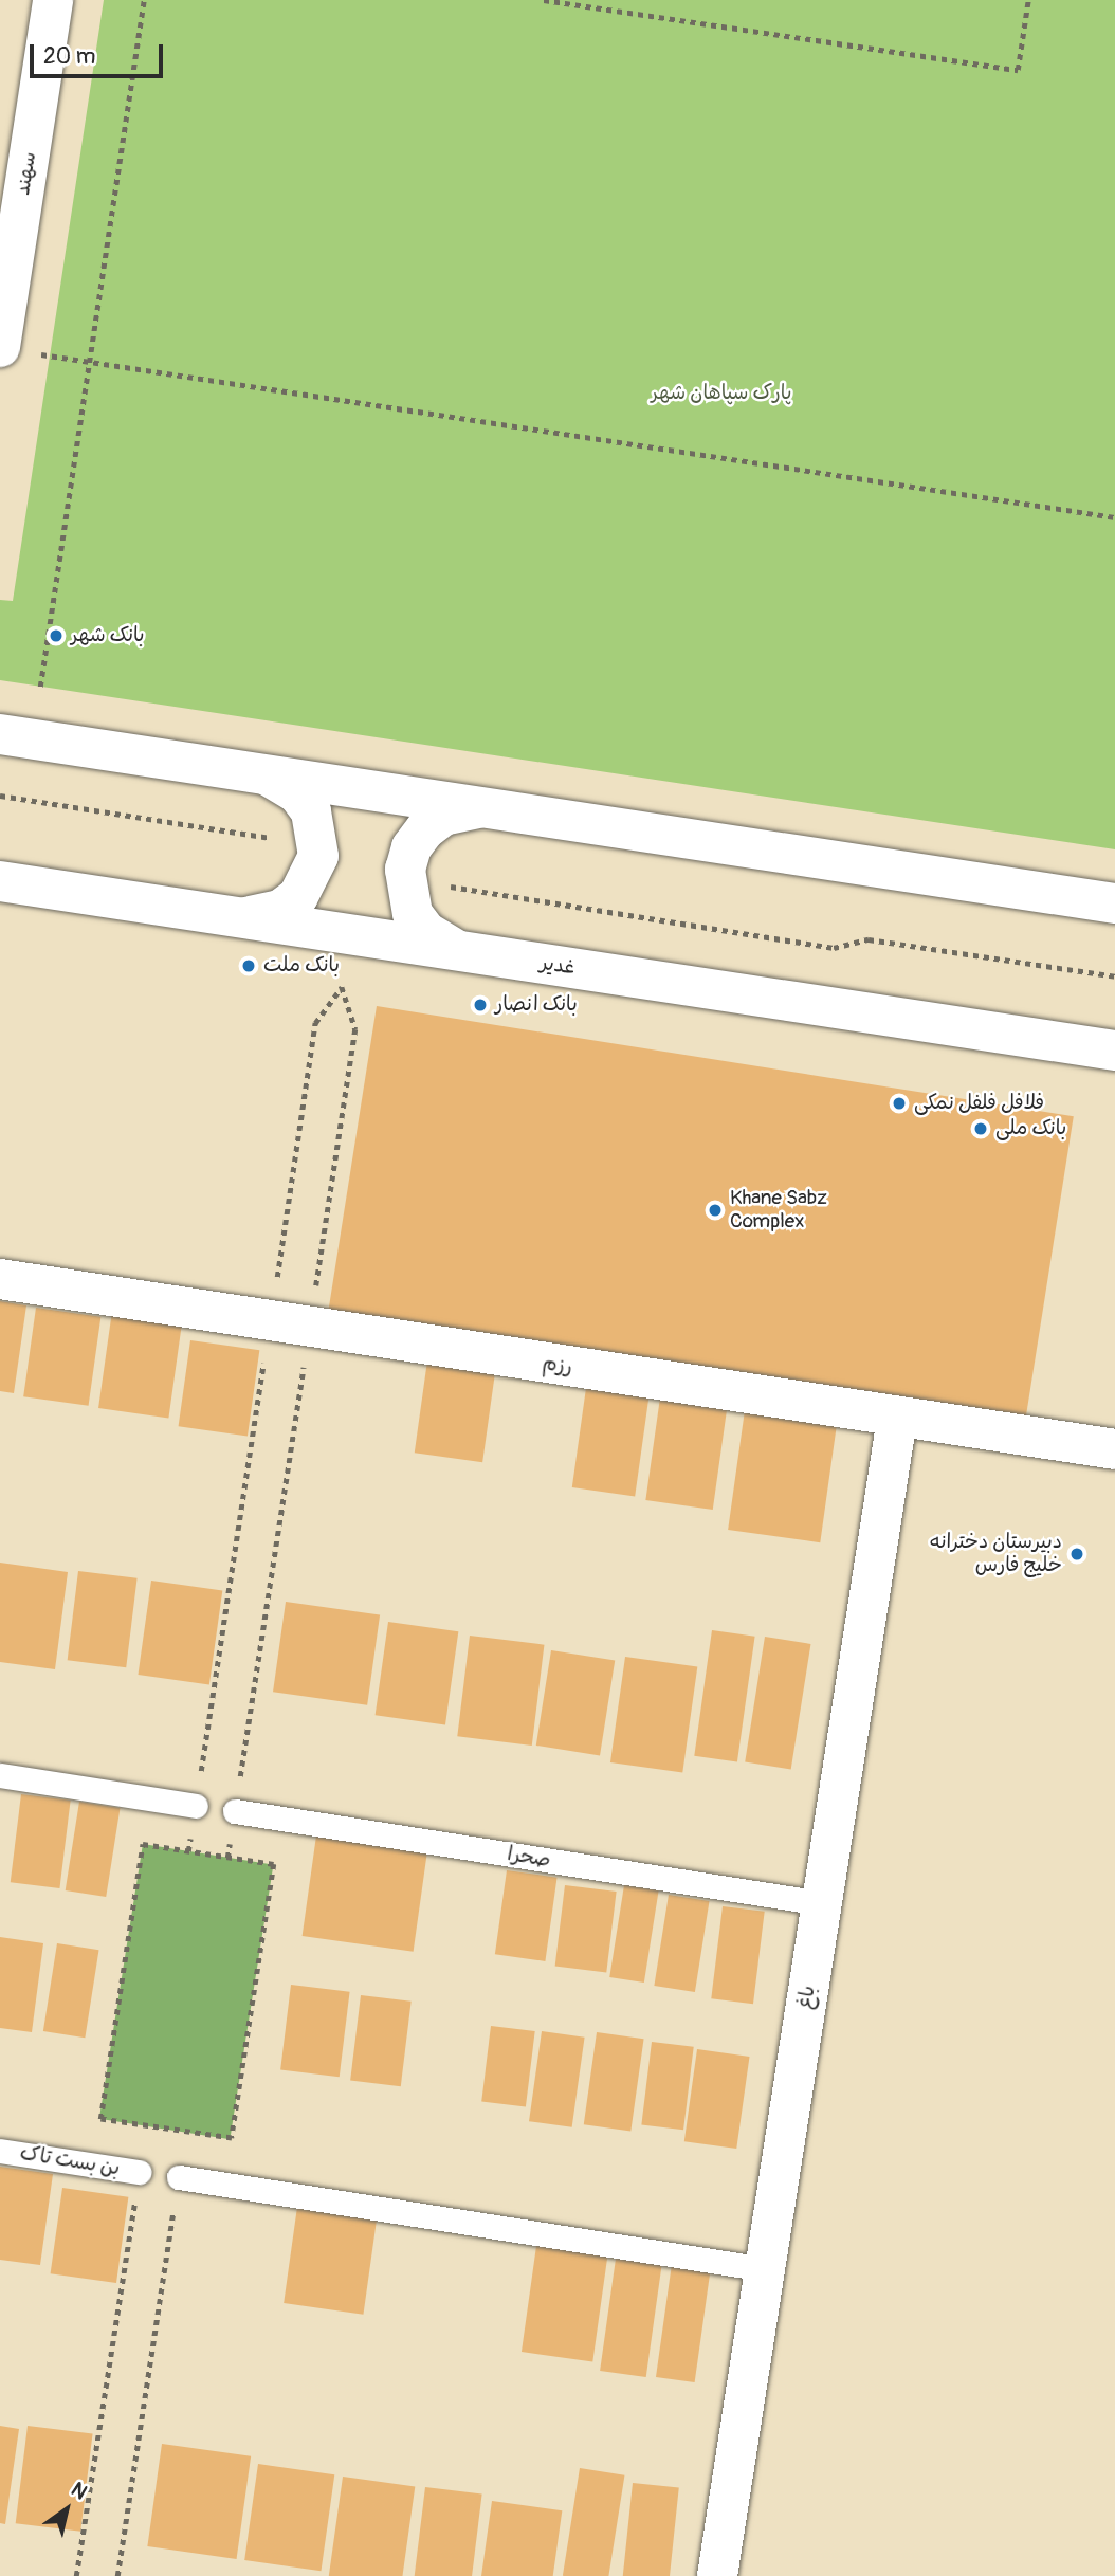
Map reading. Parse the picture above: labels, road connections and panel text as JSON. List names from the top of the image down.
{
  "streets": {
    "main road": [
      "سهند",
      "غدیر",
      "رزم",
      "باغ"
    ],
    "lane": ["صحرا", "بن بست تاک"]
  },
  "crossings": [
    ["رزم", "باغ"],
    ["صحرا", "باغ"]
  ],
  "parks": ["پارک سپاهان شهر"],
  "places": [
    "بانک شهر",
    "بانک ملت",
    "بانک انصار",
    "فلافل فلفل نمکی",
    "بانک ملی",
    "Khane Sabz Complex",
    "دبیرستان دخترانه خلیج فارس"
  ],
  "scale_bar": "20 m",
  "north": "top right"
}
